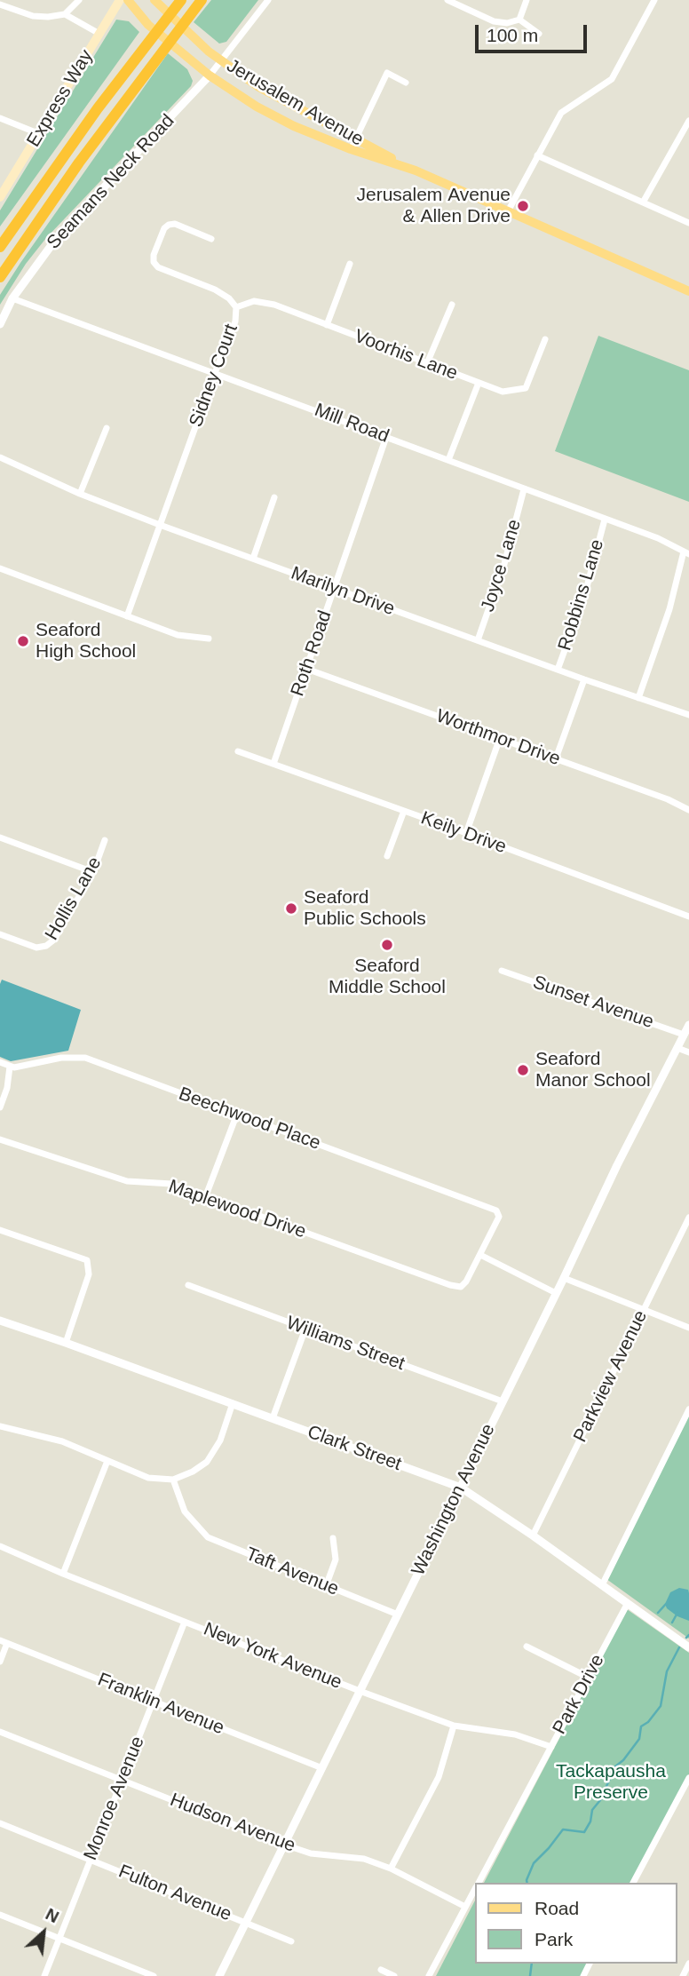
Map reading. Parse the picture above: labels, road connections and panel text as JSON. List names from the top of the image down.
{
  "streets": {
    "main road": ["Express Way", "Jerusalem Avenue"],
    "street": [
      "Seamans Neck Road",
      "Voorhis Lane",
      "Sidney Court",
      "Mill Road",
      "Joyce Lane",
      "Marilyn Drive",
      "Robbins Lane",
      "Roth Road",
      "Worthmor Drive",
      "Keily Drive",
      "Hollis Lane",
      "Sunset Avenue",
      "Beechwood Place",
      "Maplewood Drive",
      "Williams Street",
      "Parkview Avenue",
      "Clark Street",
      "Washington Avenue",
      "Taft Avenue",
      "New York Avenue",
      "Park Drive",
      "Franklin Avenue",
      "Monroe Avenue",
      "Hudson Avenue",
      "Fulton Avenue"
    ]
  },
  "crossings": [
    ["Jerusalem Avenue", "Seamans Neck Road"],
    ["Seamans Neck Road", "Mill Road"],
    ["Voorhis Lane", "Sidney Court"],
    ["Sidney Court", "Mill Road"],
    ["Sidney Court", "Marilyn Drive"],
    ["Mill Road", "Joyce Lane"],
    ["Mill Road", "Robbins Lane"],
    ["Mill Road", "Roth Road"],
    ["Joyce Lane", "Marilyn Drive"],
    ["Marilyn Drive", "Robbins Lane"],
    ["Marilyn Drive", "Roth Road"],
    ["Roth Road", "Worthmor Drive"],
    ["Roth Road", "Keily Drive"],
    ["Sunset Avenue", "Washington Avenue"],
    ["Beechwood Place", "Maplewood Drive"],
    ["Williams Street", "Washington Avenue"],
    ["Parkview Avenue", "Clark Street"],
    ["Clark Street", "Washington Avenue"],
    ["Clark Street", "Park Drive"],
    ["Washington Avenue", "Taft Avenue"],
    ["Washington Avenue", "New York Avenue"],
    ["Washington Avenue", "Franklin Avenue"],
    ["Washington Avenue", "Hudson Avenue"],
    ["Washington Avenue", "Fulton Avenue"],
    ["New York Avenue", "Park Drive"],
    ["New York Avenue", "Monroe Avenue"],
    ["Park Drive", "Hudson Avenue"],
    ["Franklin Avenue", "Monroe Avenue"],
    ["Monroe Avenue", "Hudson Avenue"],
    ["Monroe Avenue", "Fulton Avenue"]
  ],
  "parks": ["Tackapausha Preserve"],
  "places": [
    "Jerusalem Avenue & Allen Drive",
    "Seaford High School",
    "Seaford Public Schools",
    "Seaford Middle School",
    "Seaford Manor School"
  ],
  "legend": ["Road", "Park"],
  "scale_bar": "100 m",
  "north": "top right"
}
